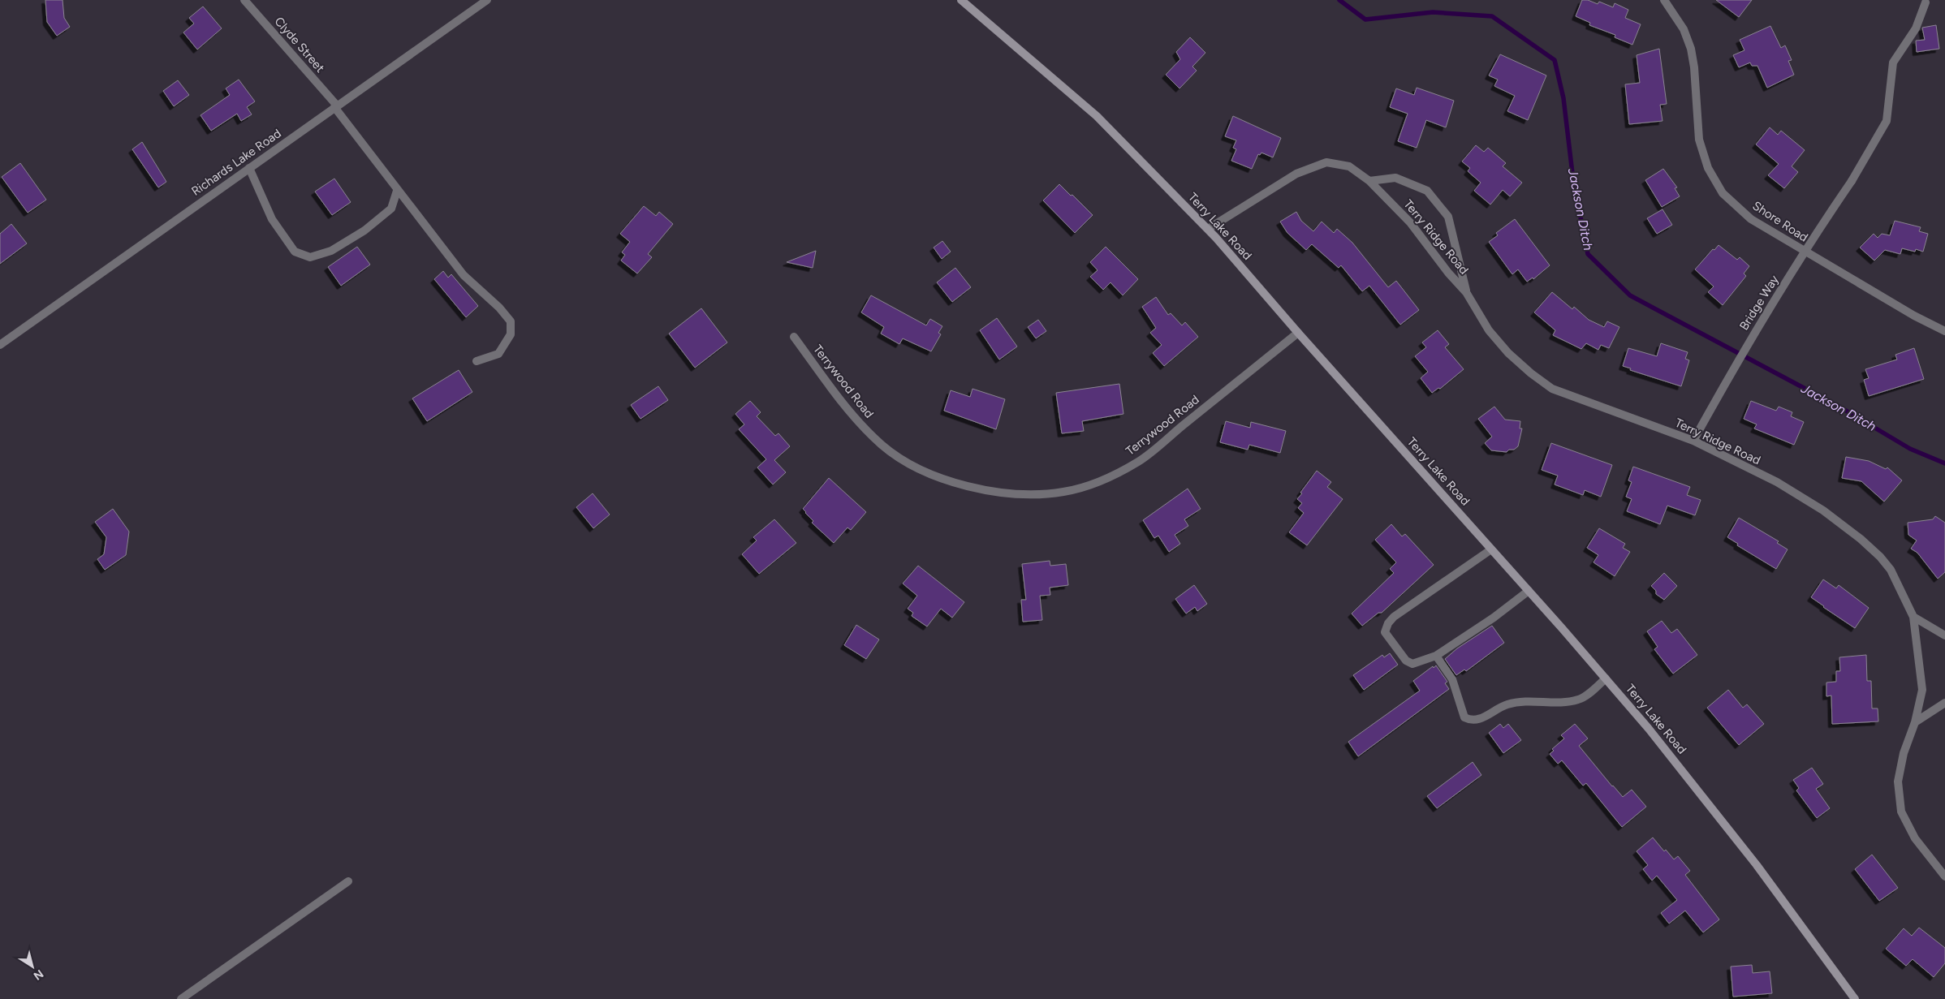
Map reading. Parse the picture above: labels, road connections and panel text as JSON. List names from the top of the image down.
{
  "streets": {
    "main road": ["Terry Lake Road"],
    "street": [
      "Clyde Street",
      "Richards Lake Road",
      "Shore Road",
      "Terry Ridge Road",
      "Bridge Way",
      "Terrywood Road"
    ]
  },
  "crossings": [
    ["Clyde Street", "Richards Lake Road"],
    ["Shore Road", "Bridge Way"],
    ["Terry Lake Road", "Terry Ridge Road"],
    ["Terry Lake Road", "Terrywood Road"],
    ["Terry Ridge Road", "Bridge Way"]
  ],
  "water": ["Jackson Ditch"],
  "north": "bottom right"
}
